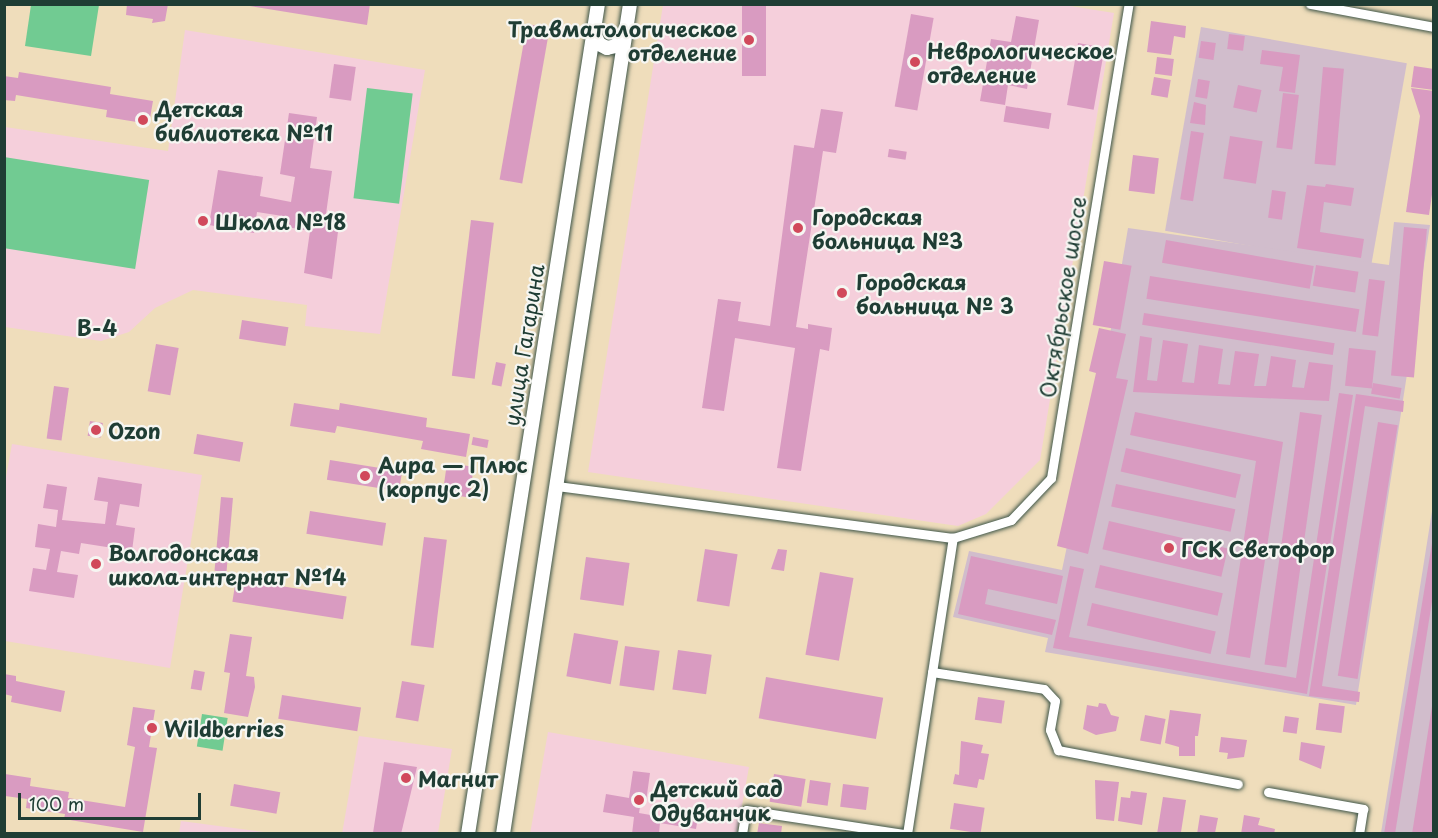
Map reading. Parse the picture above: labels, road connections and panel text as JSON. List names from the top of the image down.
{
  "streets": {
    "street": ["Октябрьское шоссе", "улица Гагарина"]
  },
  "districts": ["В-4"],
  "places": [
    "Травматологическое отделение",
    "Неврологическое отделение",
    "Детская библиотека №11",
    "Школа №18",
    "Городская больница №3",
    "Городская больница № 3",
    "Ozon",
    "Аира — Плюс (корпус 2)",
    "ГСК Светофор",
    "Волгодонская школа-интернат №14",
    "Wildberries",
    "Магнит",
    "Детский сад Одуванчик"
  ],
  "scale_bar": "100 m"
}
